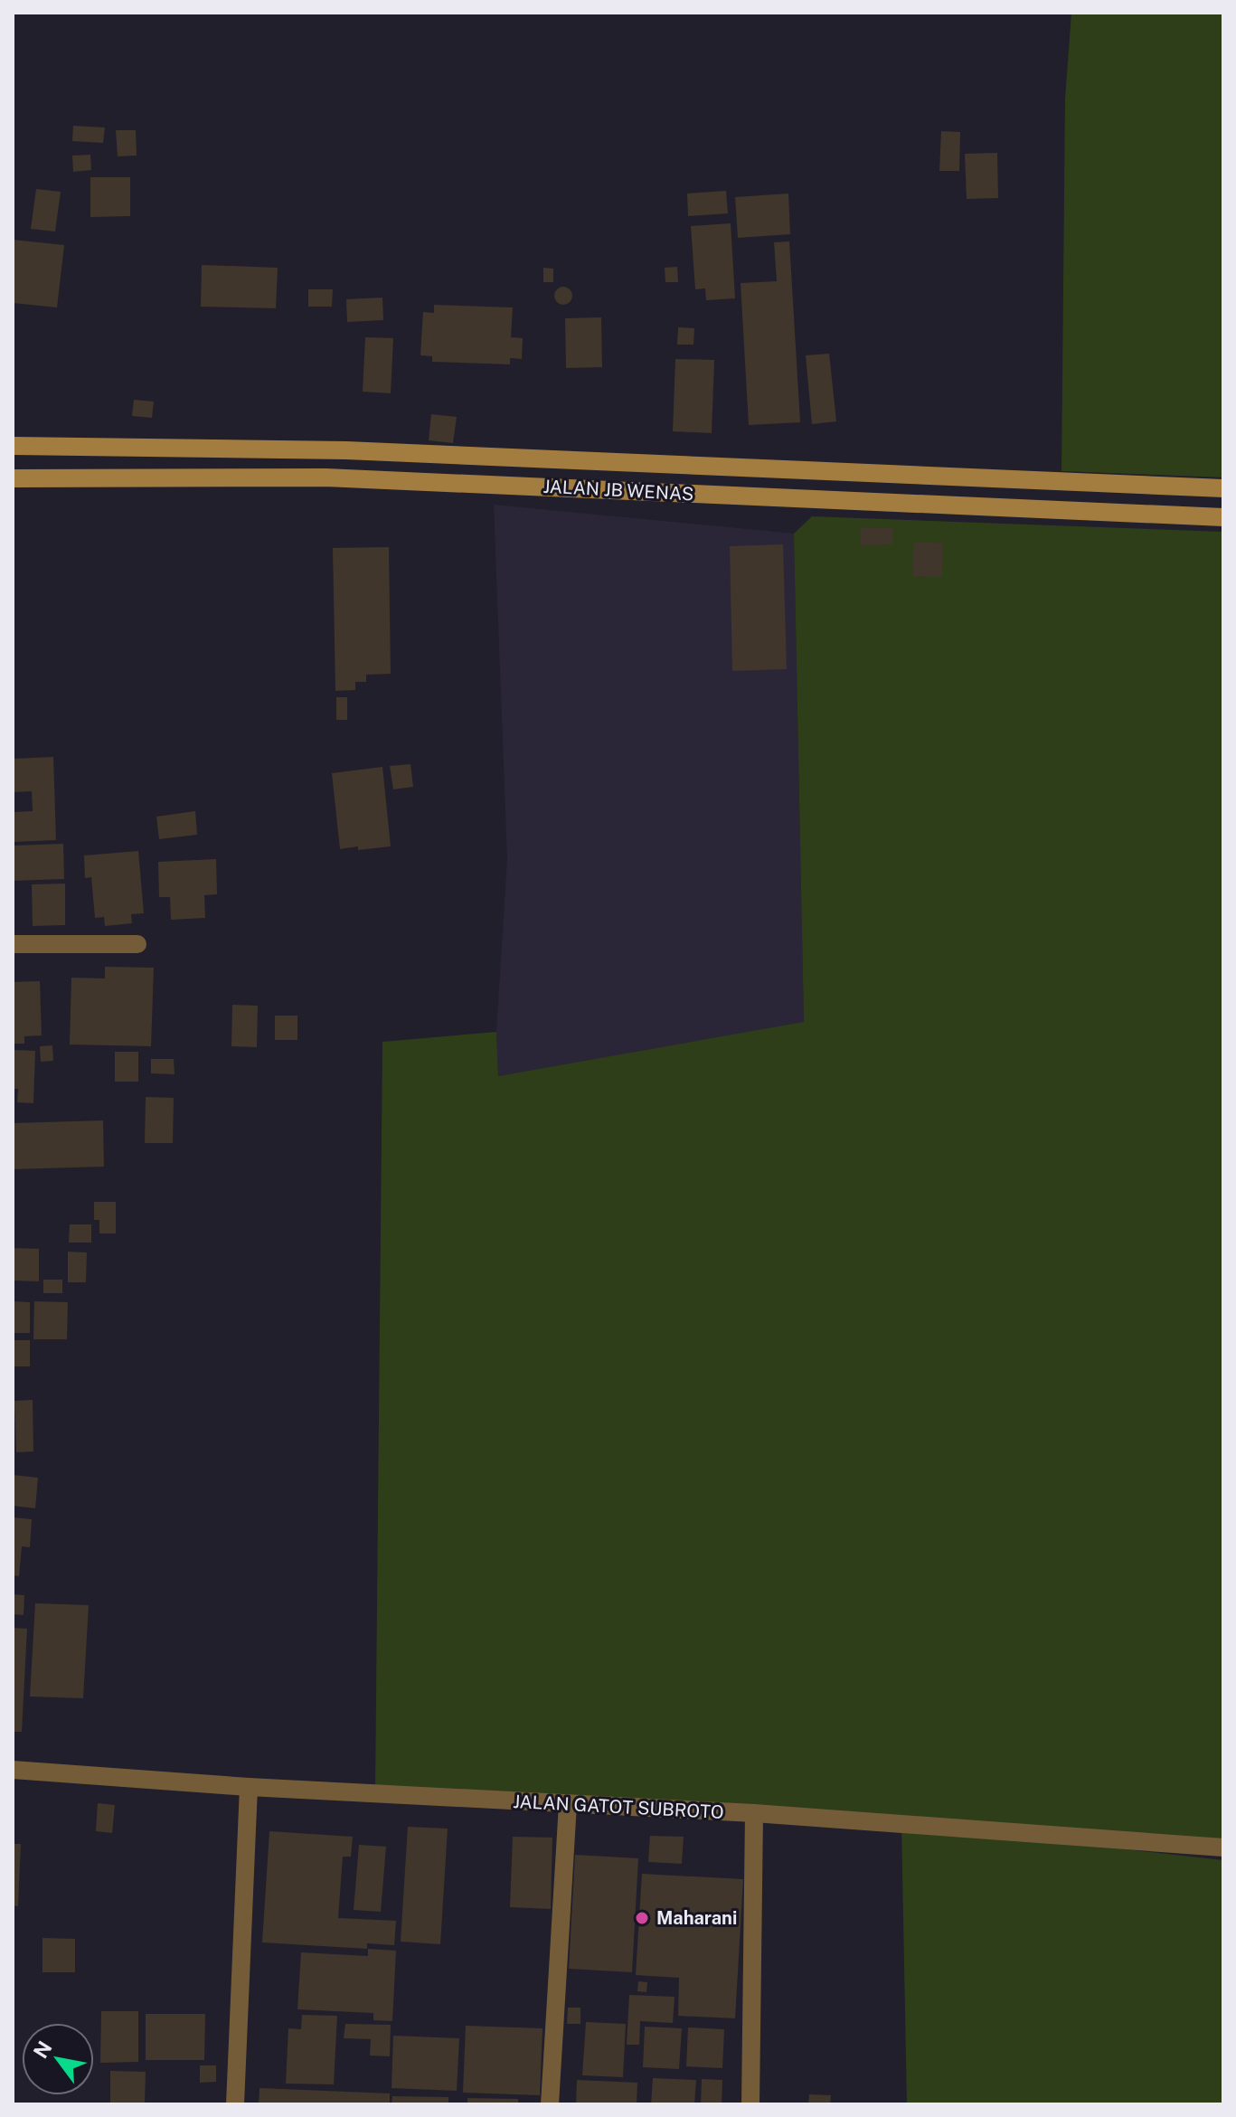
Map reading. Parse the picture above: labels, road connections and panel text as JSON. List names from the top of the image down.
{
  "streets": {
    "main road": ["JALAN JB WENAS"],
    "street": ["JALAN GATOT SUBROTO"]
  },
  "places": ["Maharani"],
  "north": "top left"
}
